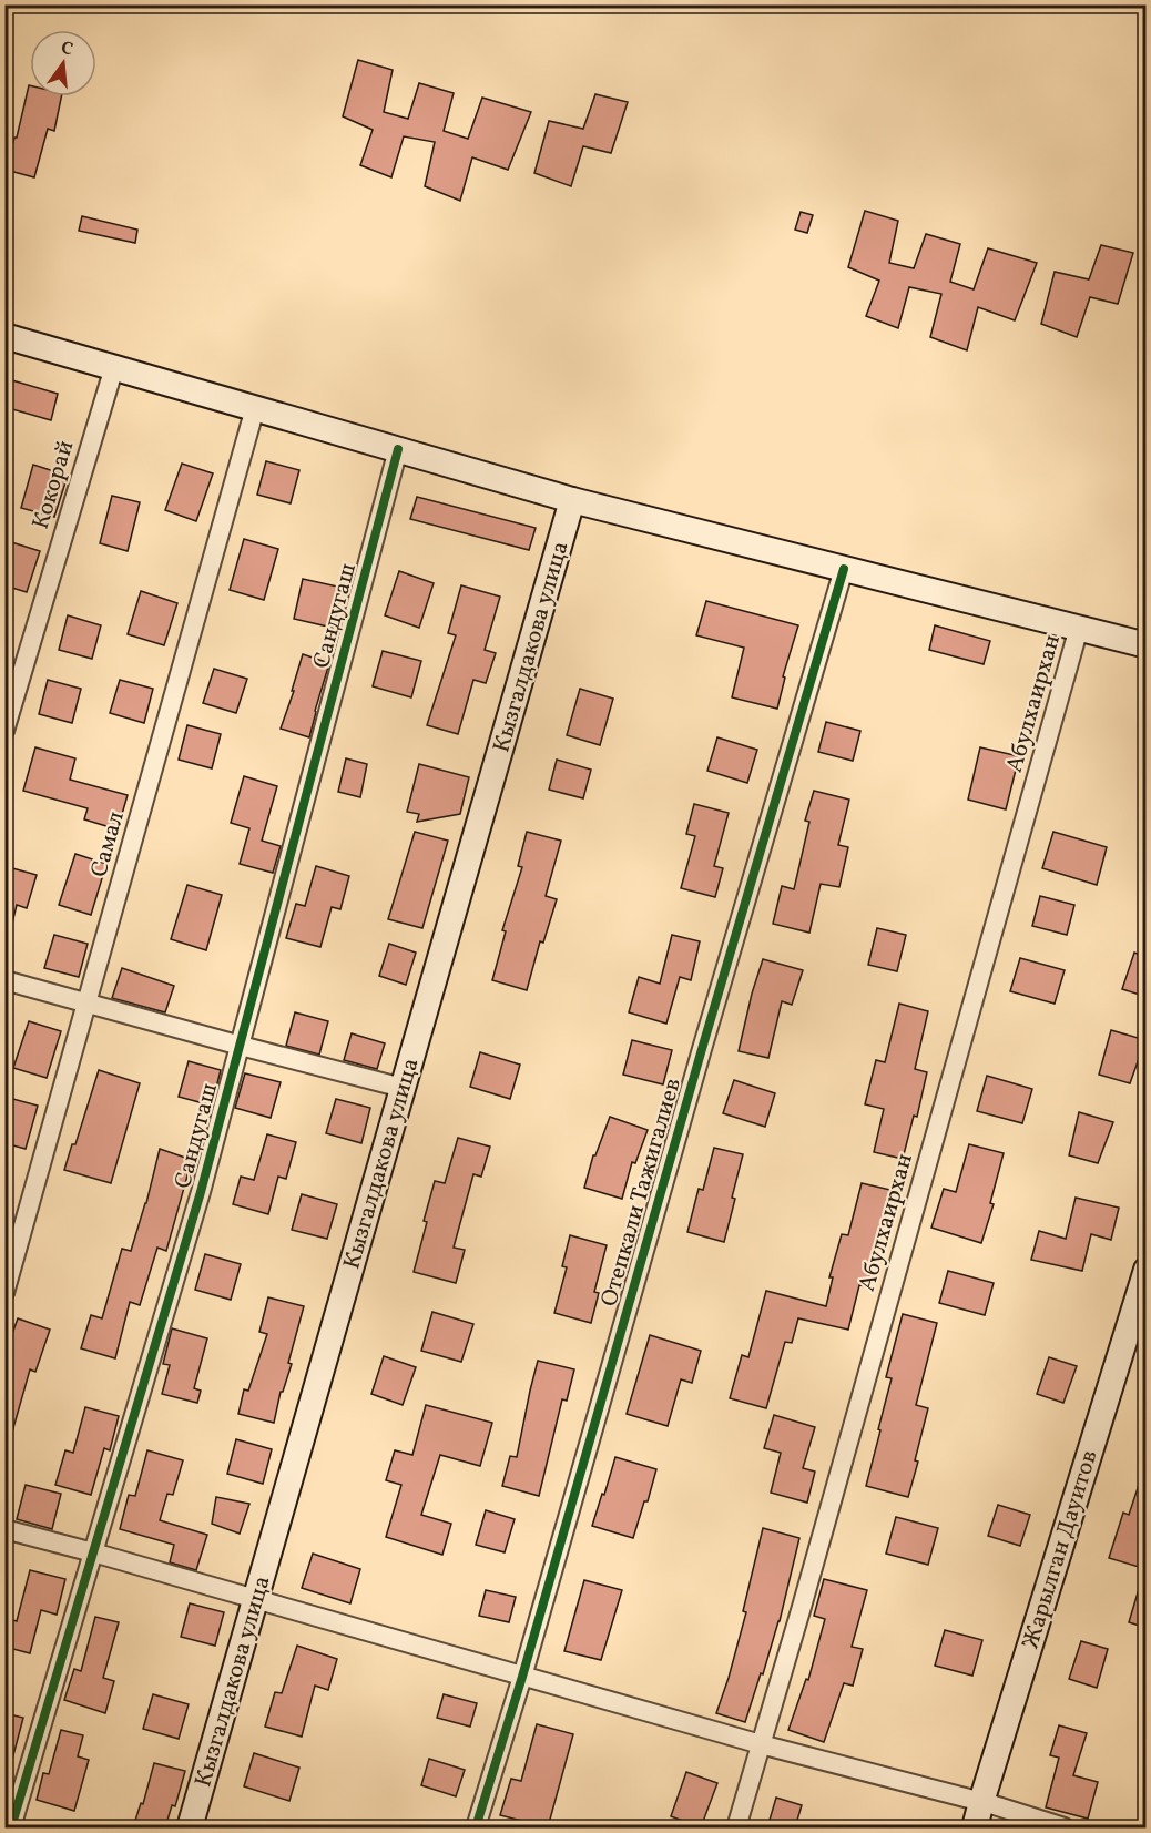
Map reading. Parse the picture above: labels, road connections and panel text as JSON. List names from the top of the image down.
{
  "streets": {
    "street": [
      "Кокорай",
      "Сандугаш",
      "Кызгалдакова улица",
      "Абулхаирхан",
      "Самал",
      "Отепкали Тажигалиев",
      "Жарылган Дауитов"
    ]
  },
  "north": "top"
}
